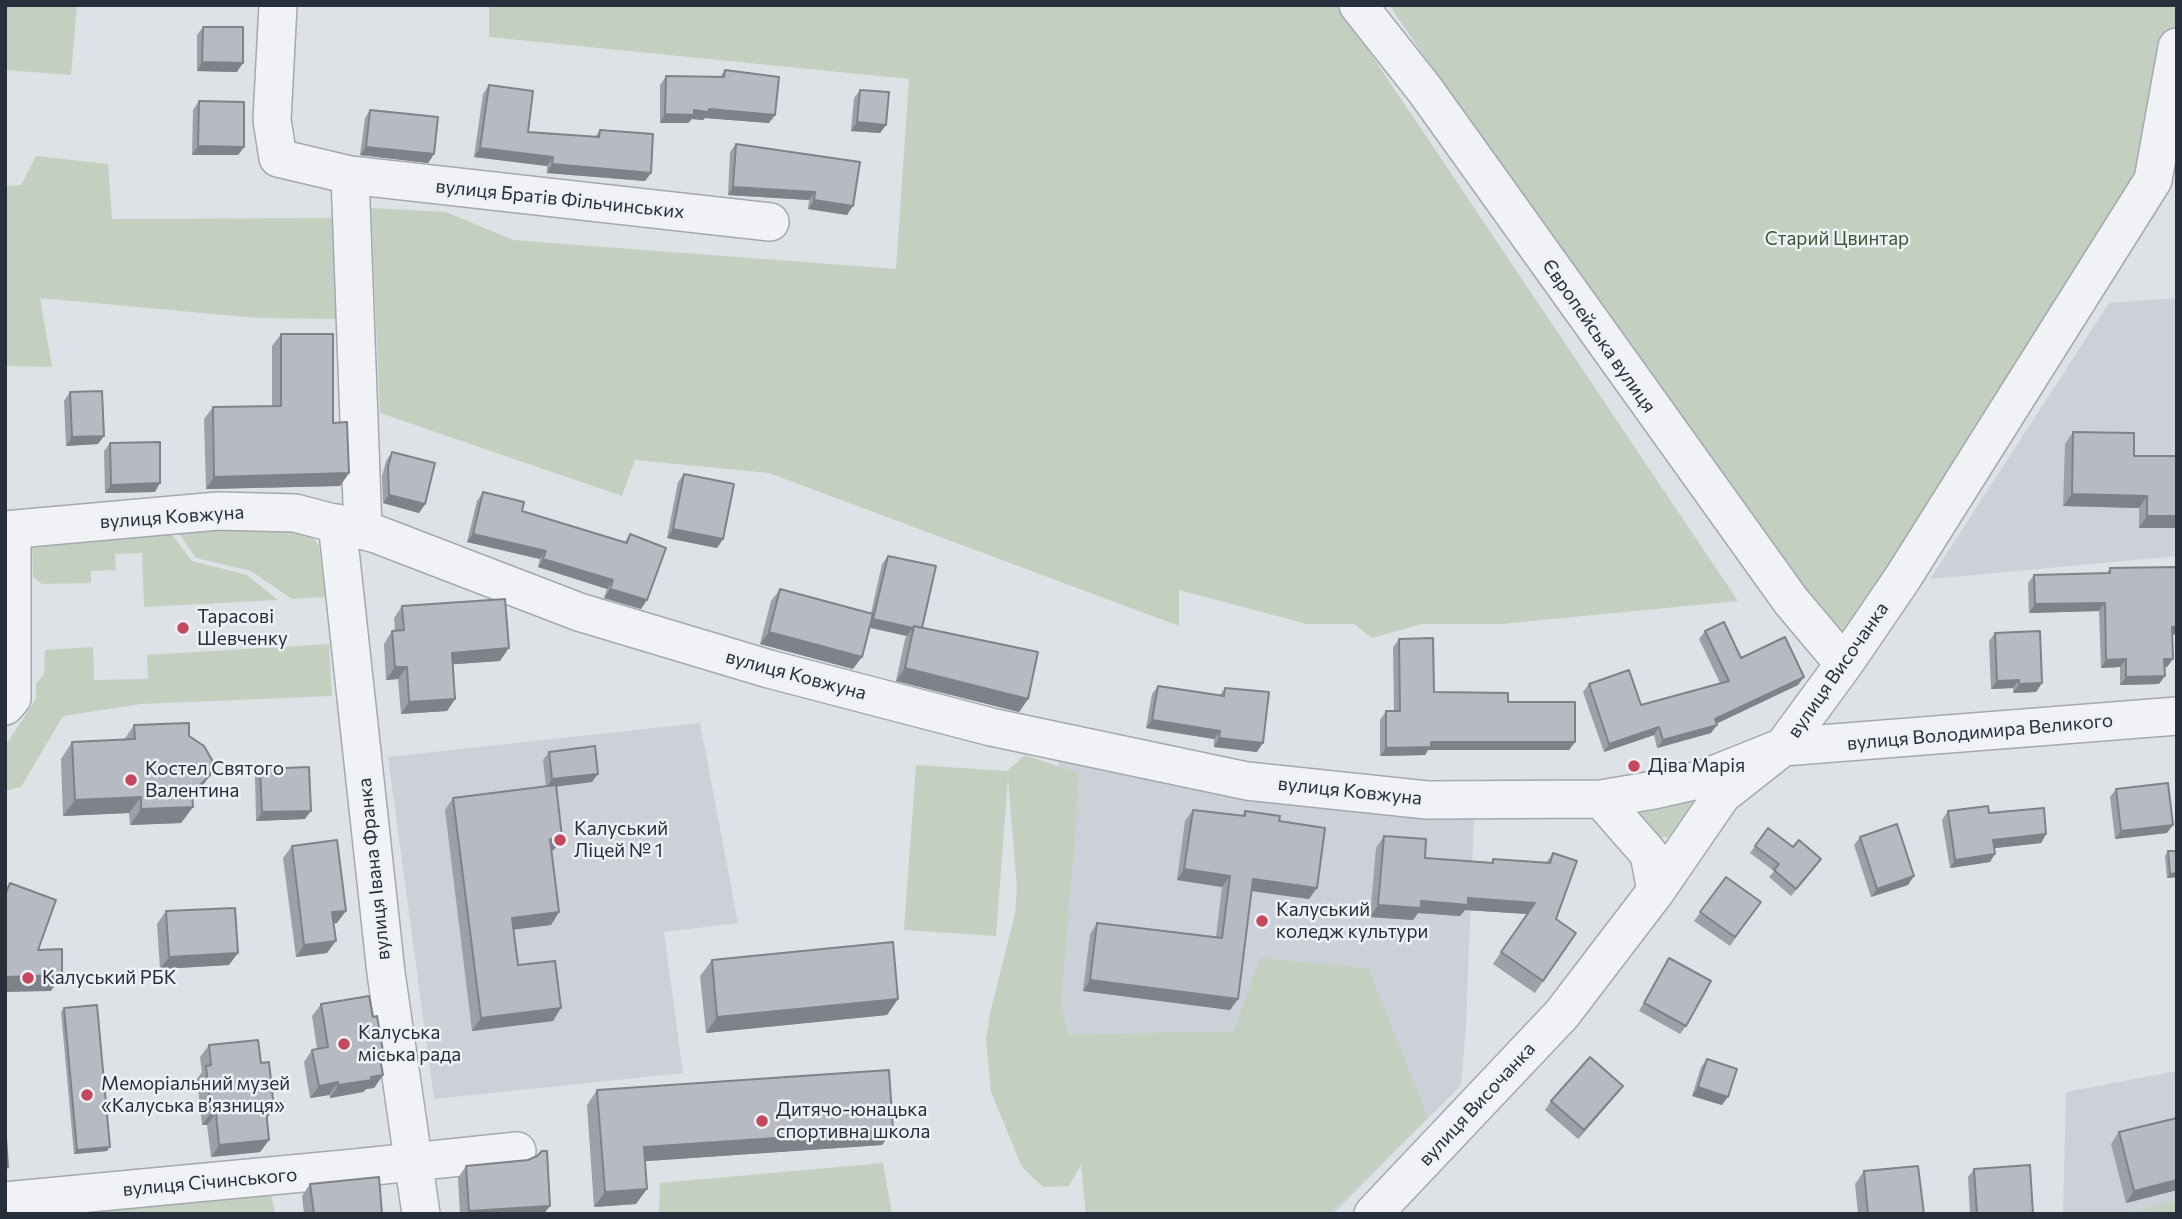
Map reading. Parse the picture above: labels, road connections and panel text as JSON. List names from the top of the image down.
{
  "streets": {
    "street": [
      "вулиця Братів Фільчинських",
      "Європейська вулиця",
      "вулиця Ковжуна",
      "вулиця Височанка",
      "вулиця Володимира Великого",
      "вулиця Івана Франка",
      "вулиця Січинського"
    ]
  },
  "crossings": [
    ["Європейська вулиця", "вулиця Височанка"],
    ["вулиця Ковжуна", "вулиця Височанка"],
    ["вулиця Ковжуна", "вулиця Володимира Великого"],
    ["вулиця Ковжуна", "вулиця Івана Франка"],
    ["вулиця Височанка", "вулиця Володимира Великого"],
    ["вулиця Івана Франка", "вулиця Січинського"]
  ],
  "parks": ["Старий Цвинтар"],
  "places": [
    "Тарасові Шевченку",
    "Діва Марія",
    "Костел Святого Валентина",
    "Калуський Ліцей № 1",
    "Калуський коледж культури",
    "Калуський РБК",
    "Калуська міська рада",
    "Меморіальний музей «Калуська в’язниця»",
    "Дитячо-юнацька спортивна школа"
  ]
}
